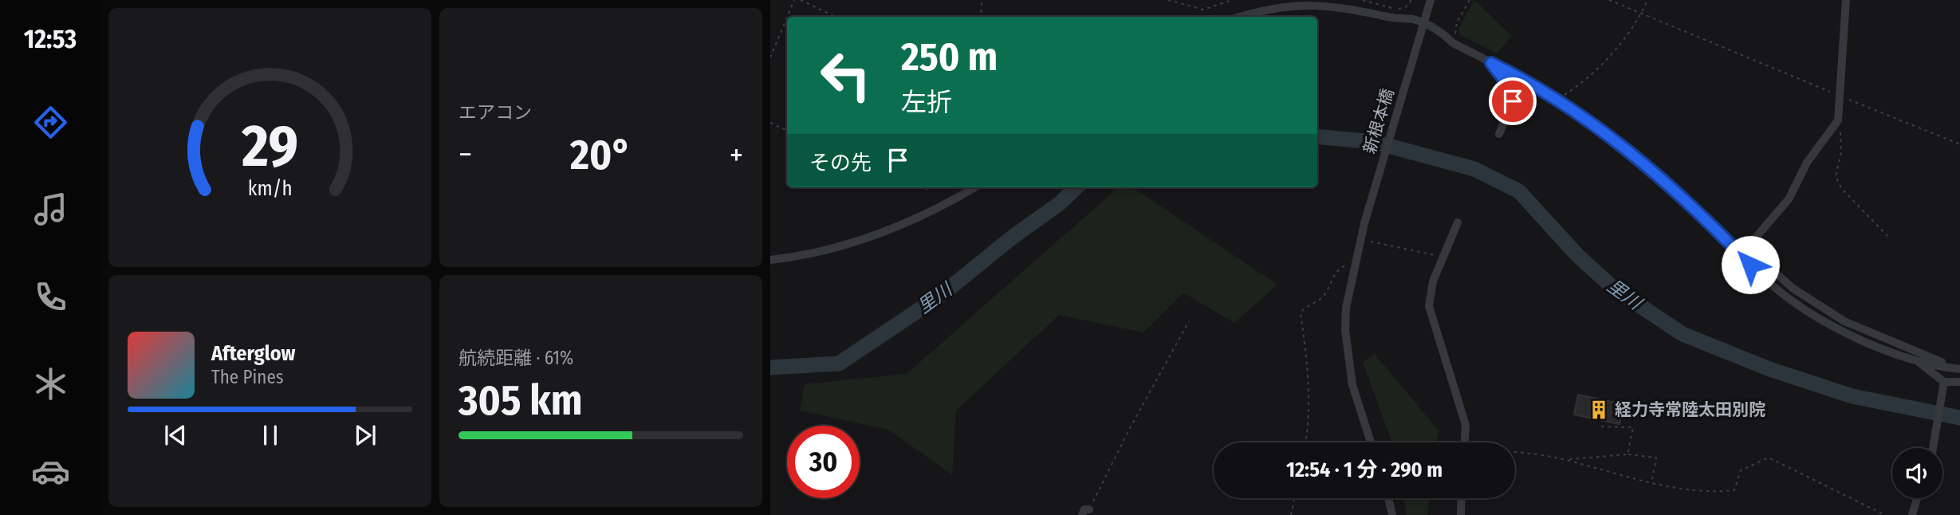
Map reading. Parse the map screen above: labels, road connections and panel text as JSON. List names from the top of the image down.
{
  "streets": {
    "street": ["新根本橋"]
  },
  "water": ["里川"],
  "places": {
    "building": ["経力寺常陸太田別院"]
  },
  "page": {
    "tabs": "12:53",
    "tile": [
      "エアコン",
      ["航続距離 · 61%", "305 km"]
    ],
    "turn": ["250 m", "左折"],
    "heat": ["−", "20°", "+"],
    "then": "その先",
    "song": ["Afterglow", "The Pines"],
    "limit": "30",
    "trip": "12:54 · 1 分 · 290 m",
    "gauge": ["29", "km/h"]
  }
}
